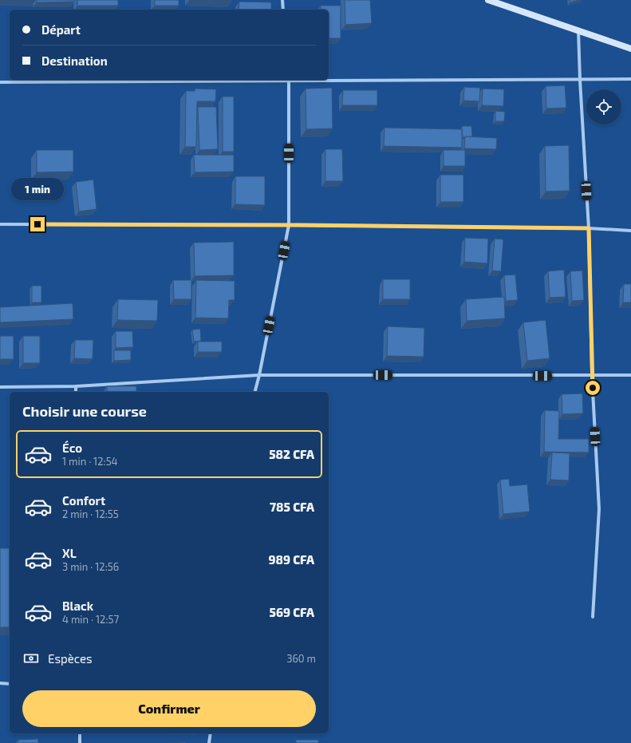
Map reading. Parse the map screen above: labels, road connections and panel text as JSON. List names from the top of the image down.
{
  "page": {
    "banner": ["Départ", "Destination"],
    "bubble": "1 min",
    "heading": "Choisir une course",
    "list": [
      {
        "name": "Éco",
        "note": "1 min · 12:54",
        "value": "582 CFA"
      },
      {
        "name": "Confort",
        "note": "2 min · 12:55",
        "value": "785 CFA"
      },
      {
        "name": "XL",
        "note": "3 min · 12:56",
        "value": "989 CFA"
      },
      {
        "name": "Black",
        "note": "4 min · 12:57",
        "value": "569 CFA"
      }
    ],
    "pay": ["Espèces", "360 m"],
    "buttons": "Confirmer"
  }
}
